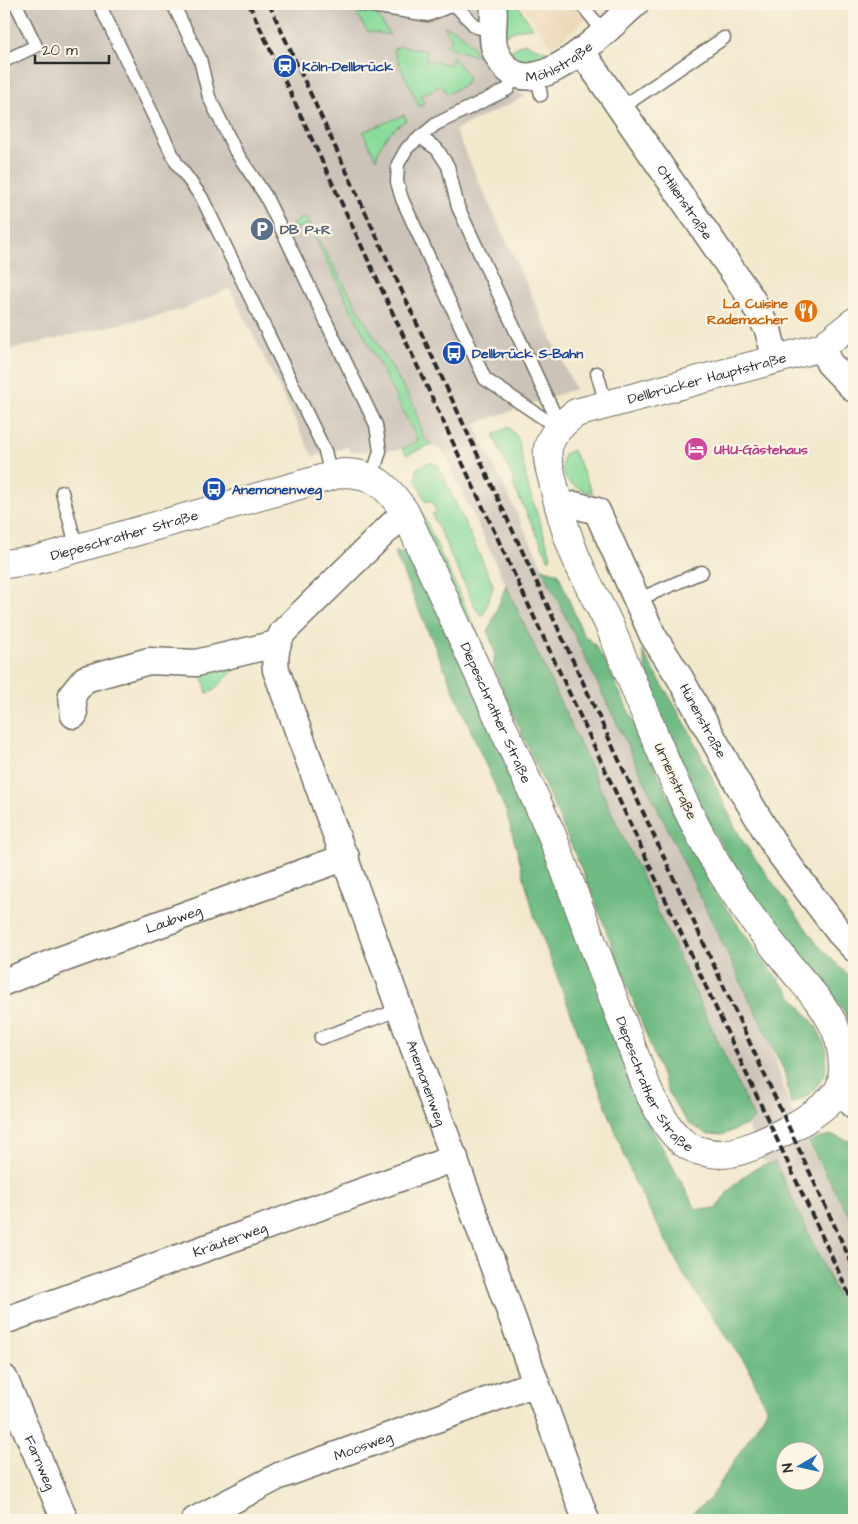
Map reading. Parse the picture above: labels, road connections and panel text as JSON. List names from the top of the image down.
{
  "streets": {
    "street": [
      "Möhlstraße",
      "Ottilienstraße",
      "Dellbrücker Hauptstraße",
      "Diepeschrather Straße",
      "Hünenstraße",
      "Urnenstraße",
      "Laubweg",
      "Anemonenweg",
      "Kräuterweg",
      "Moosweg",
      "Farnweg"
    ]
  },
  "crossings": [
    ["Möhlstraße", "Ottilienstraße"],
    ["Ottilienstraße", "Dellbrücker Hauptstraße"],
    ["Dellbrücker Hauptstraße", "Urnenstraße"],
    ["Diepeschrather Straße", "Urnenstraße"],
    ["Hünenstraße", "Urnenstraße"],
    ["Laubweg", "Anemonenweg"],
    ["Anemonenweg", "Kräuterweg"],
    ["Anemonenweg", "Moosweg"]
  ],
  "places": {
    "station": ["Köln-Dellbrück"],
    "parking": ["DB P+R"],
    "restaurant": ["La Cuisine Rademacher"],
    "bus stop": ["Dellbrück S-Bahn", "Anemonenweg"],
    "hotel": ["UHU-Gästehaus"]
  },
  "scale_bar": "20 m",
  "north": "left"
}
